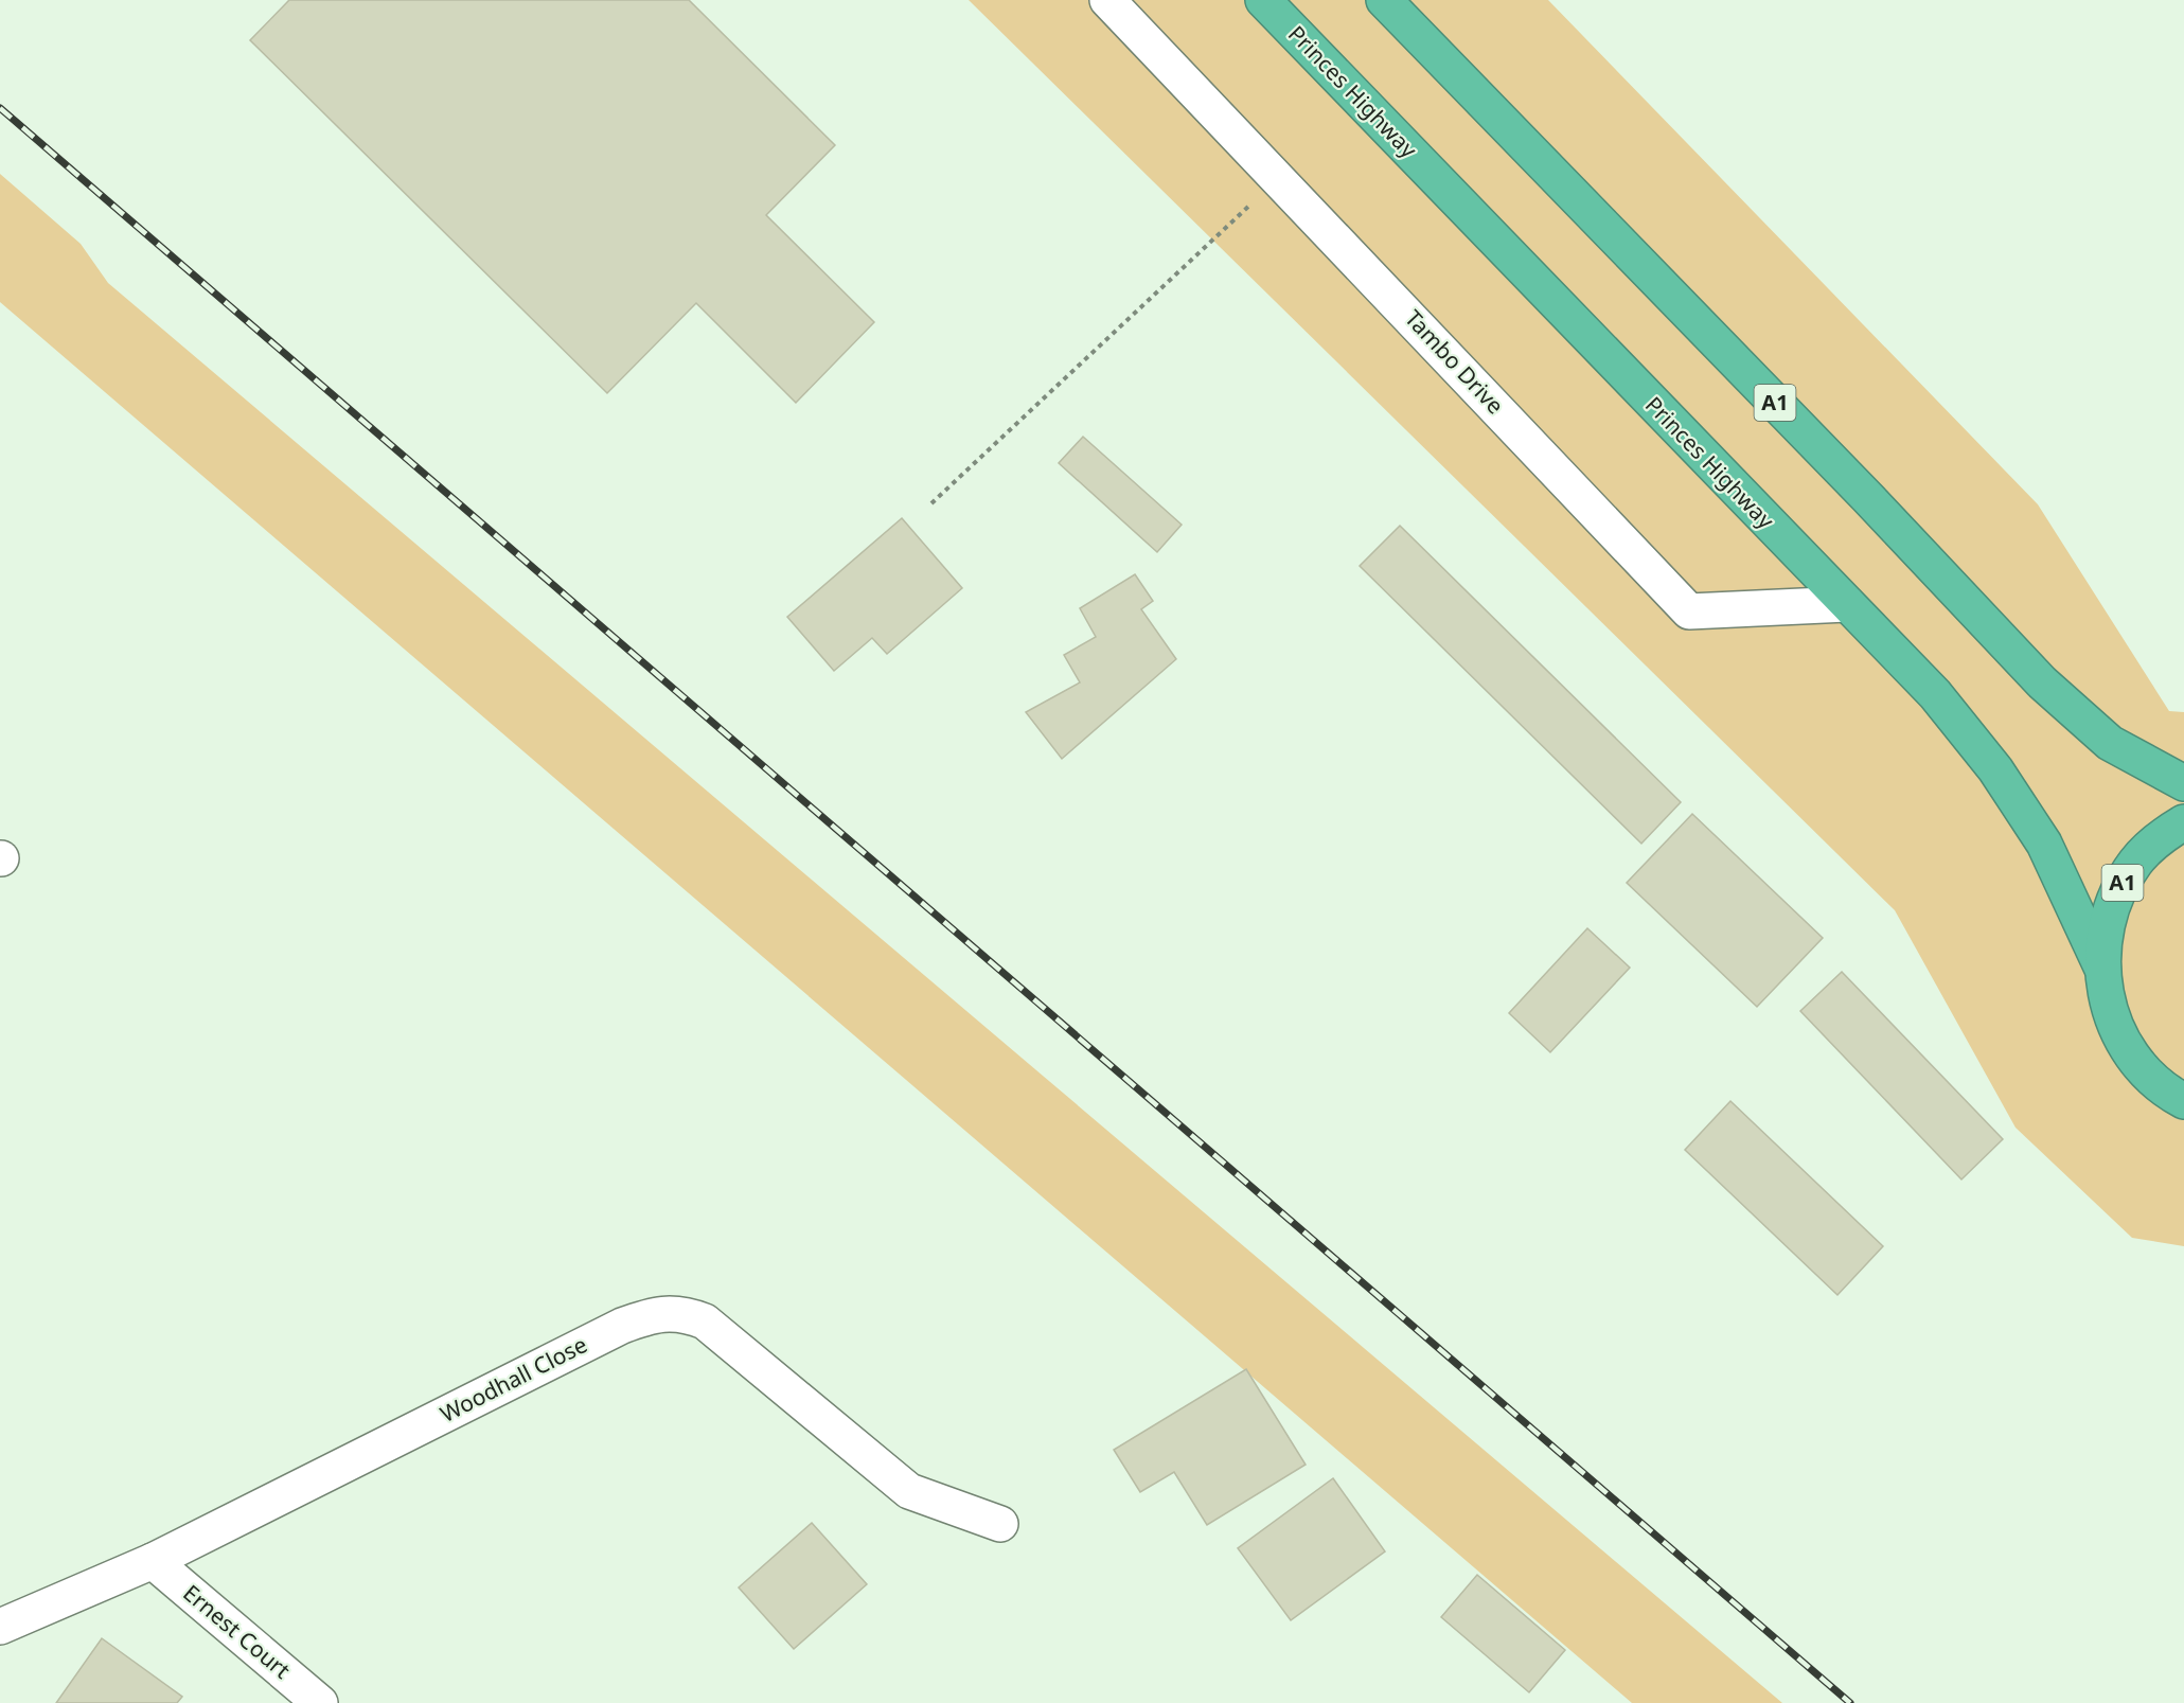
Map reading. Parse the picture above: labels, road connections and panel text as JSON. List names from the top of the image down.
{
  "streets": {
    "highway": ["Princes Highway", "A1"],
    "street": ["Tambo Drive", "Woodhall Close", "Ernest Court"]
  },
  "crossings": [
    ["Princes Highway", "Tambo Drive"],
    ["Princes Highway", "A1"],
    ["Woodhall Close", "Ernest Court"]
  ]
}
